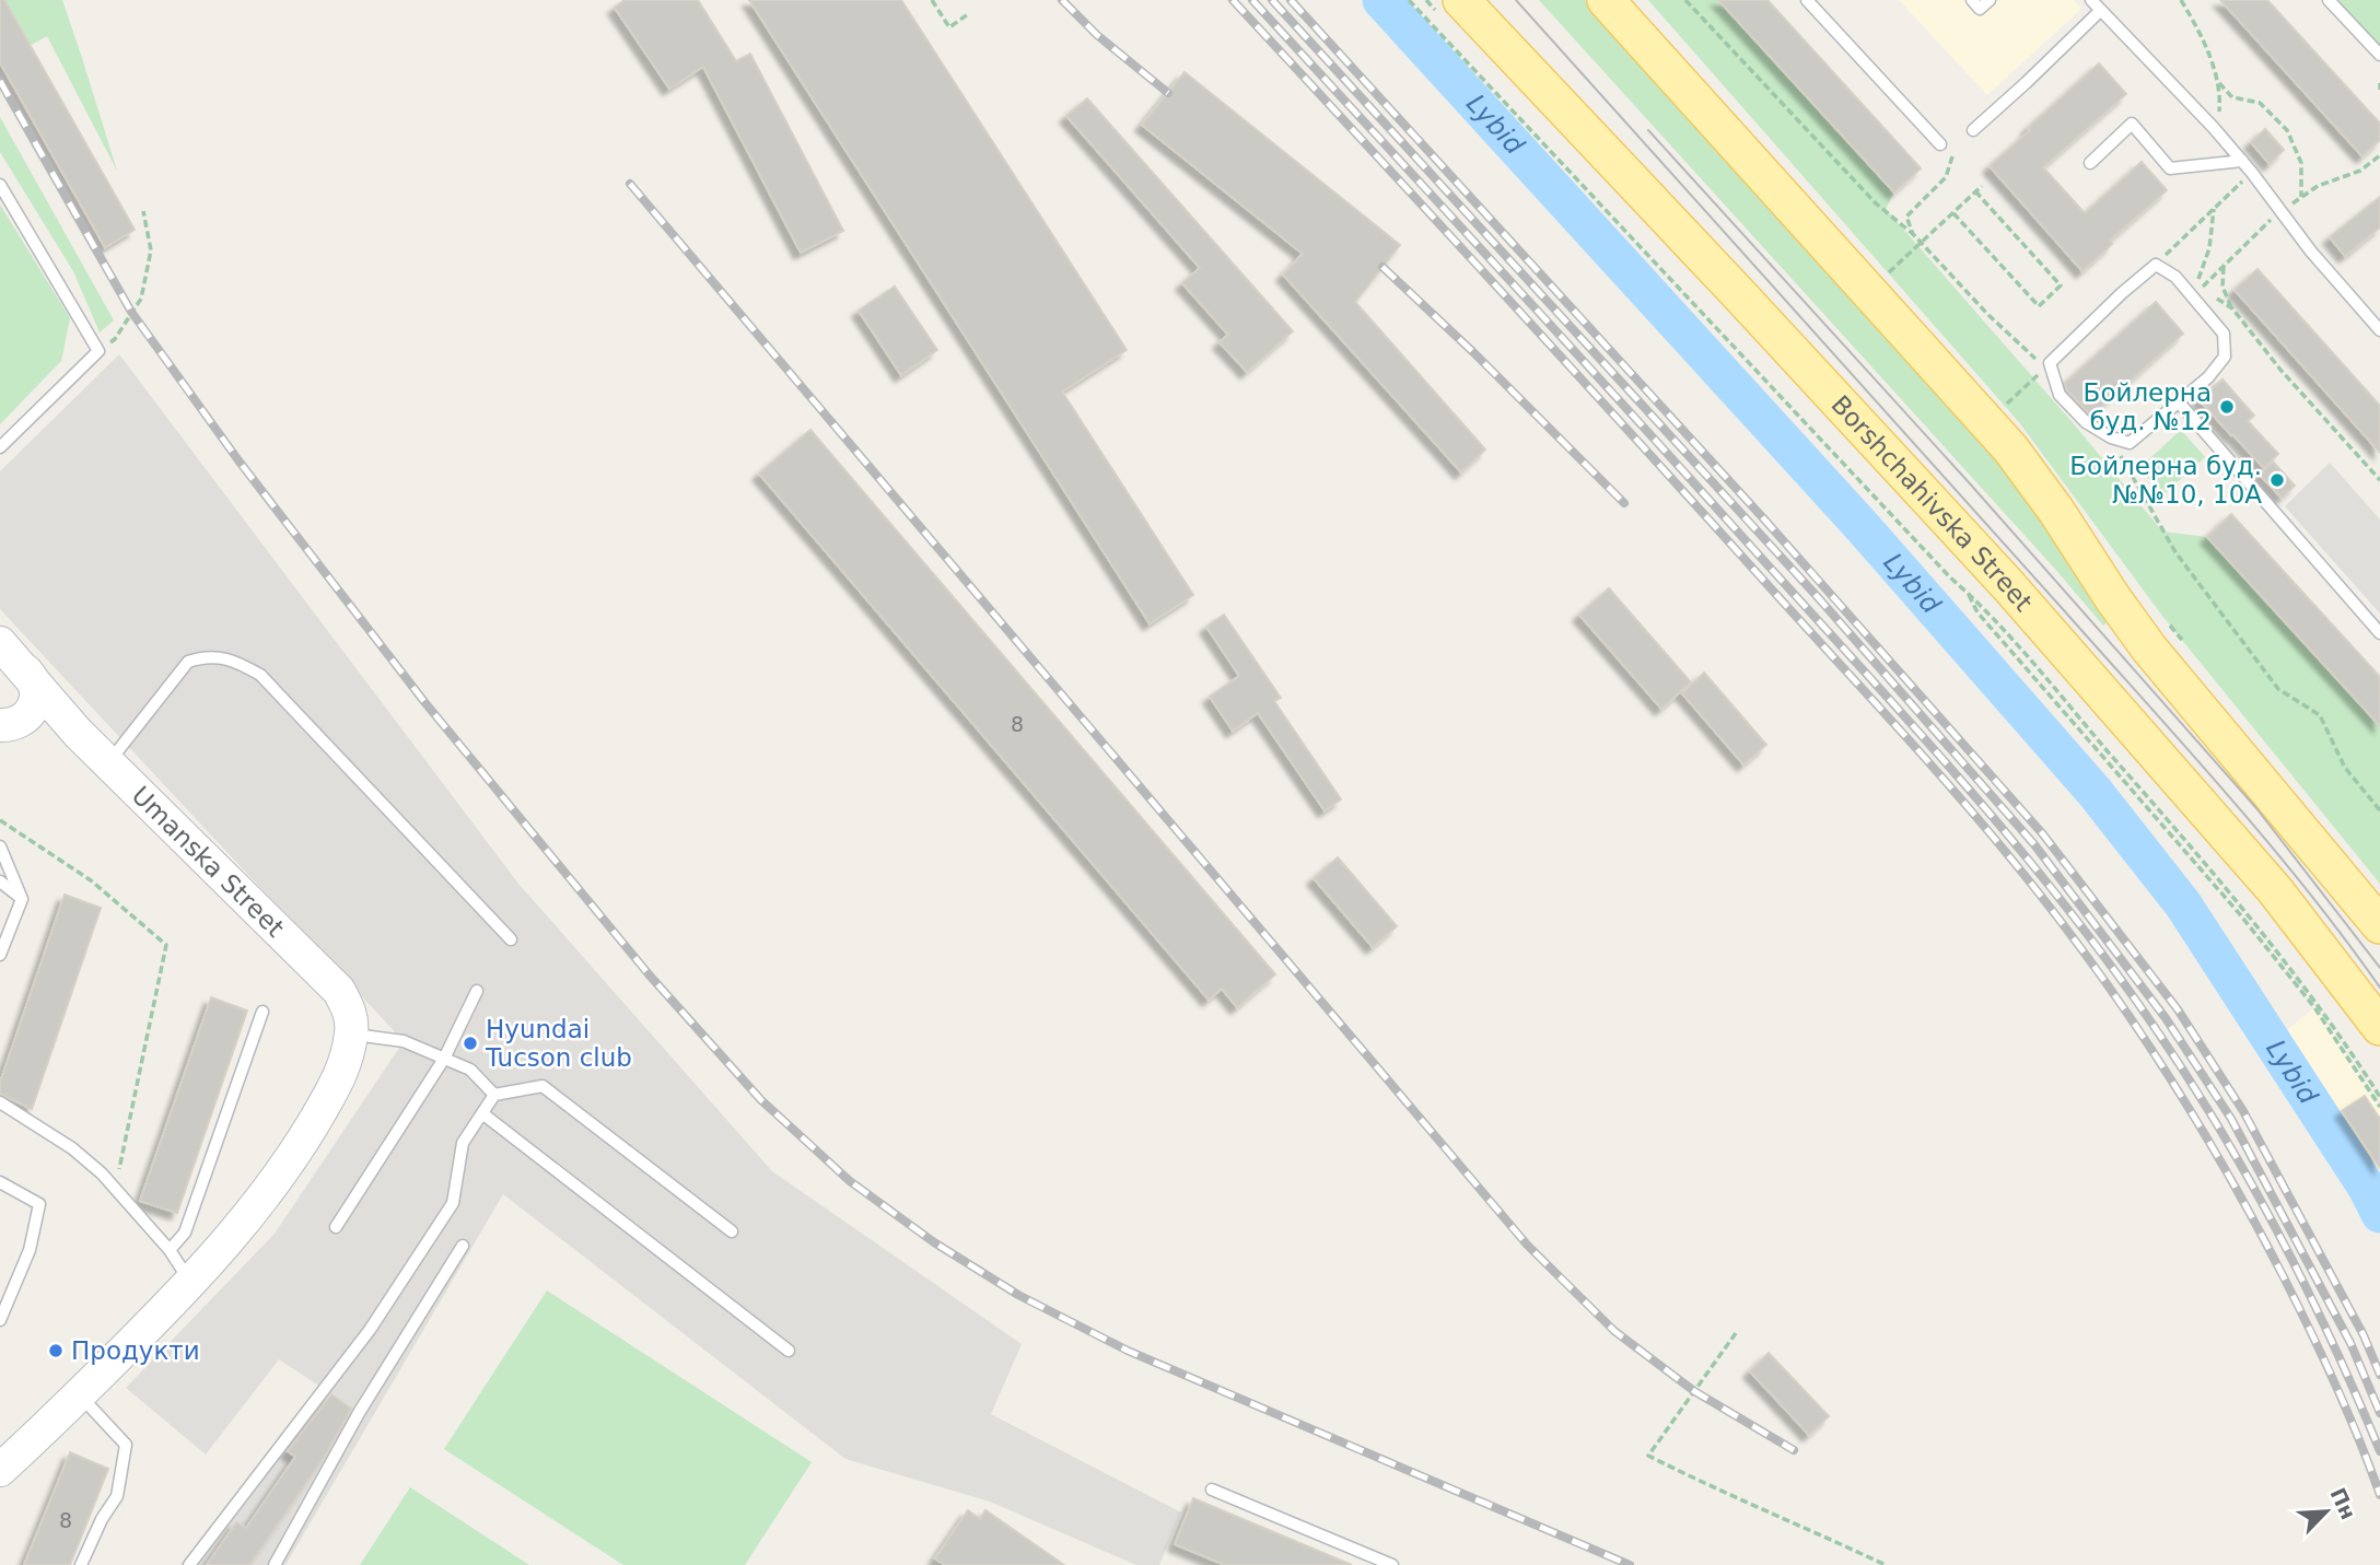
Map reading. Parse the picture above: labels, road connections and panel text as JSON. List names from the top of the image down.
{
  "streets": {
    "main road": ["Borshchahivska Street"],
    "street": ["Umanska Street"]
  },
  "water": ["Lybid"],
  "places": [
    "Бойлерна буд. №12",
    "Бойлерна буд. №№10, 10А",
    "Hyundai Tucson club",
    "Продукти"
  ],
  "house_numbers": ["8", "8"],
  "north": "top right"
}
